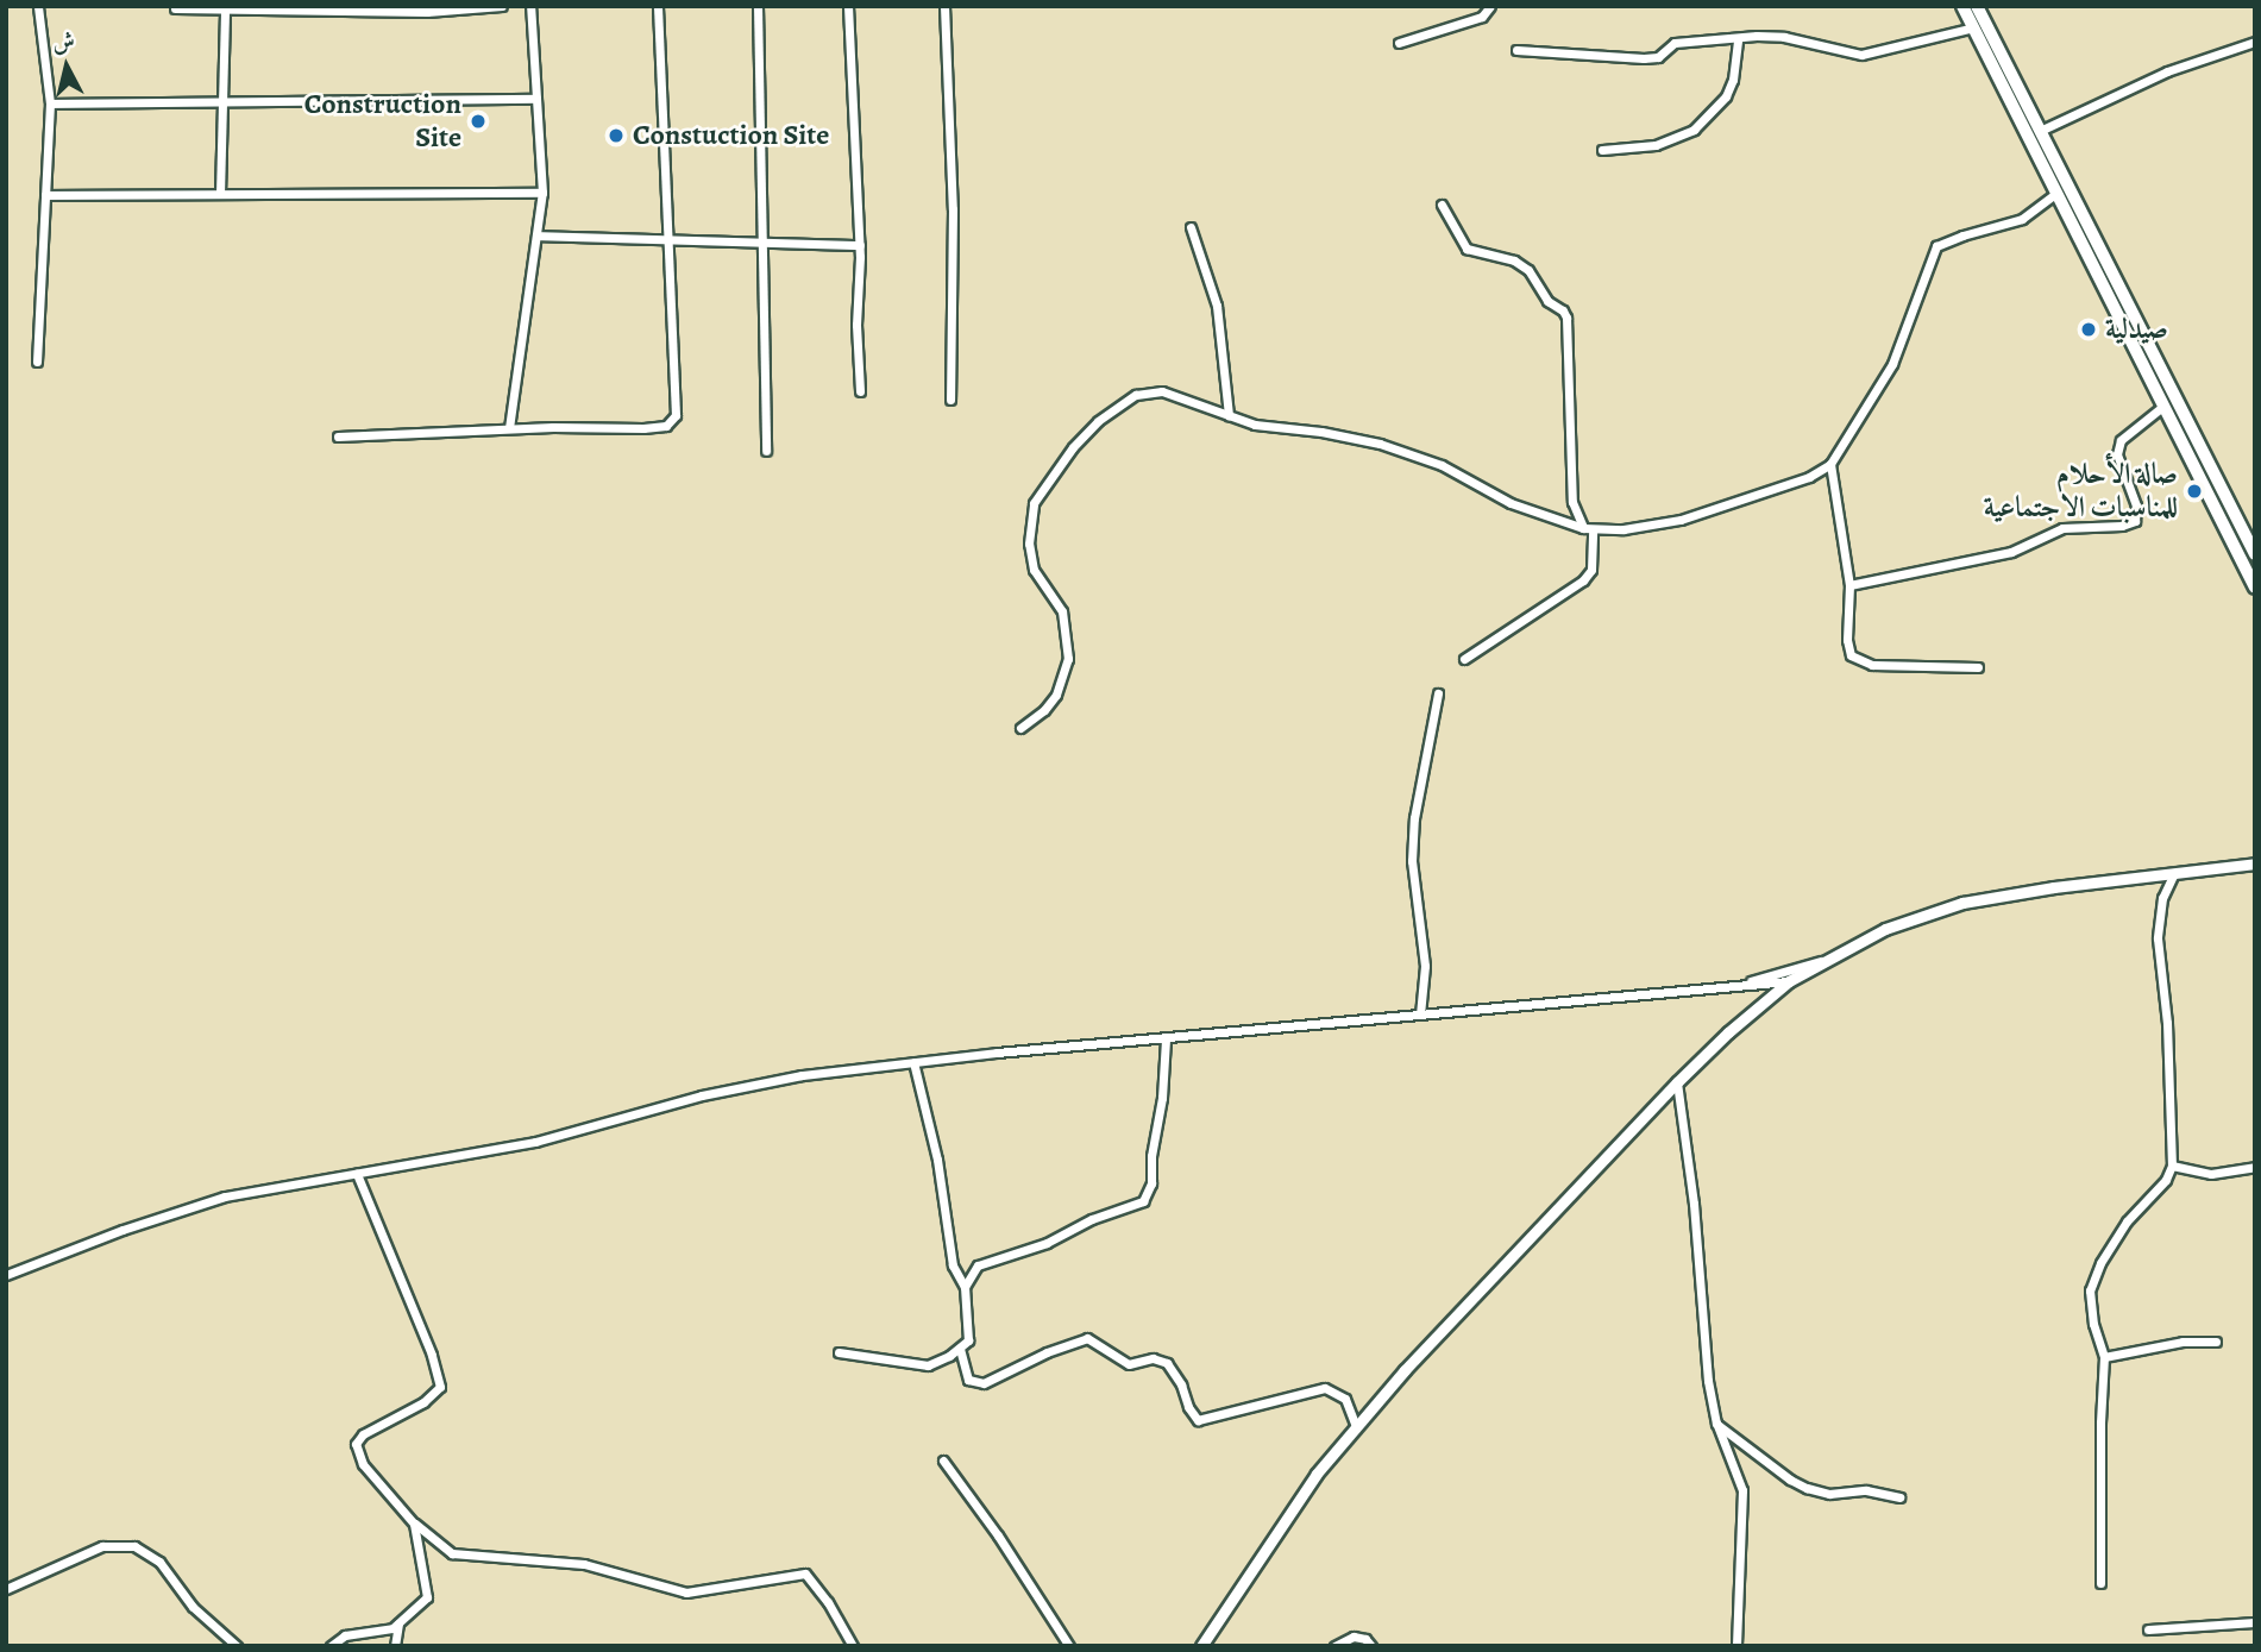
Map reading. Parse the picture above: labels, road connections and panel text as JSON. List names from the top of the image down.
{
  "places": [
    "Construction Site",
    "Constuction Site",
    "صيدلية",
    "صالة الأحلام للمناسبات الاجتماعية"
  ],
  "north": "top"
}
